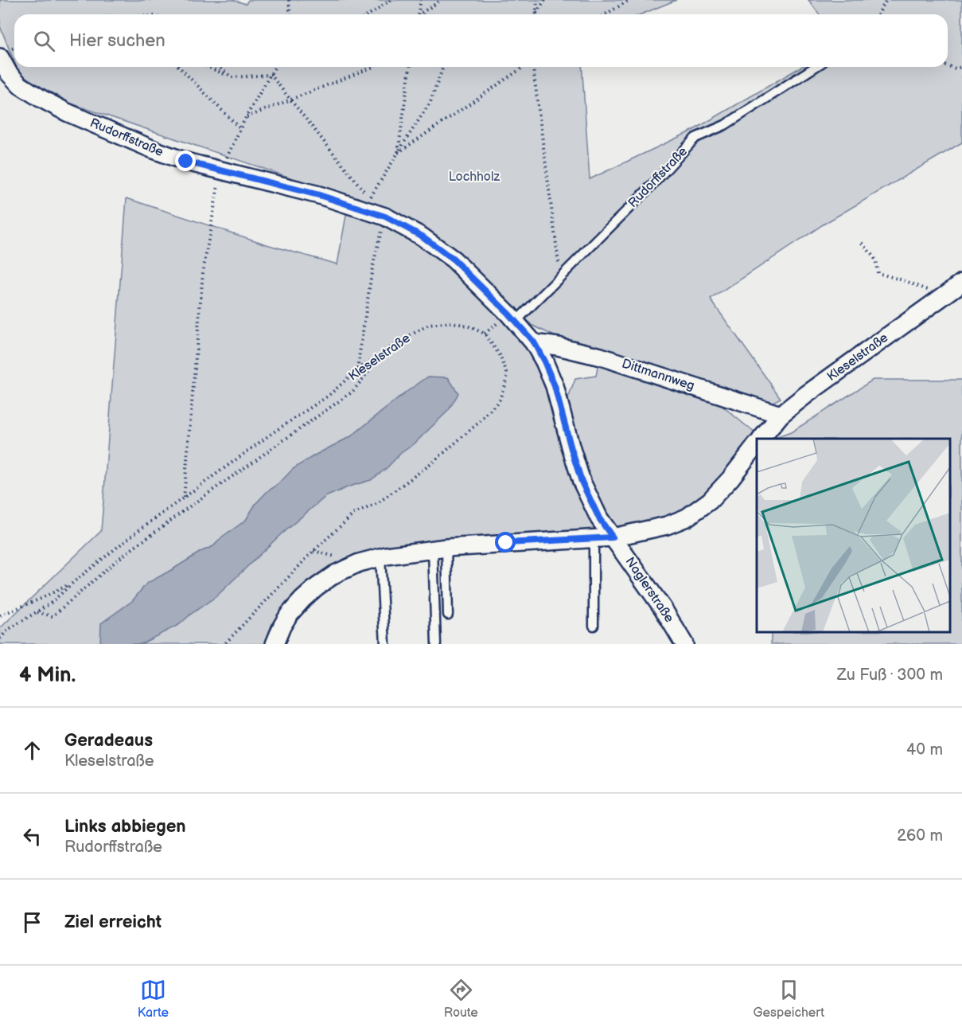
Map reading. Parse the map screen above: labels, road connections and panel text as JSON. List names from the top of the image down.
{
  "streets": {
    "street": [
      "Rudorffstraße",
      "Kleselstraße",
      "Dittmannweg",
      "Naglerstraße"
    ]
  },
  "crossings": [
    ["Rudorffstraße", "Dittmannweg"],
    ["Rudorffstraße", "Naglerstraße"],
    ["Kleselstraße", "Dittmannweg"]
  ],
  "parks": ["Lochholz"],
  "page": {
    "search": "Hier suchen",
    "heading": ["4 Min.", "Zu Fuß · 300 m"],
    "list": [
      ["Geradeaus", "Kleselstraße", "40 m"],
      ["Links abbiegen", "Rudorffstraße", "260 m"],
      "Ziel erreicht"
    ],
    "nav": ["Karte", "Route", "Gespeichert"]
  }
}
